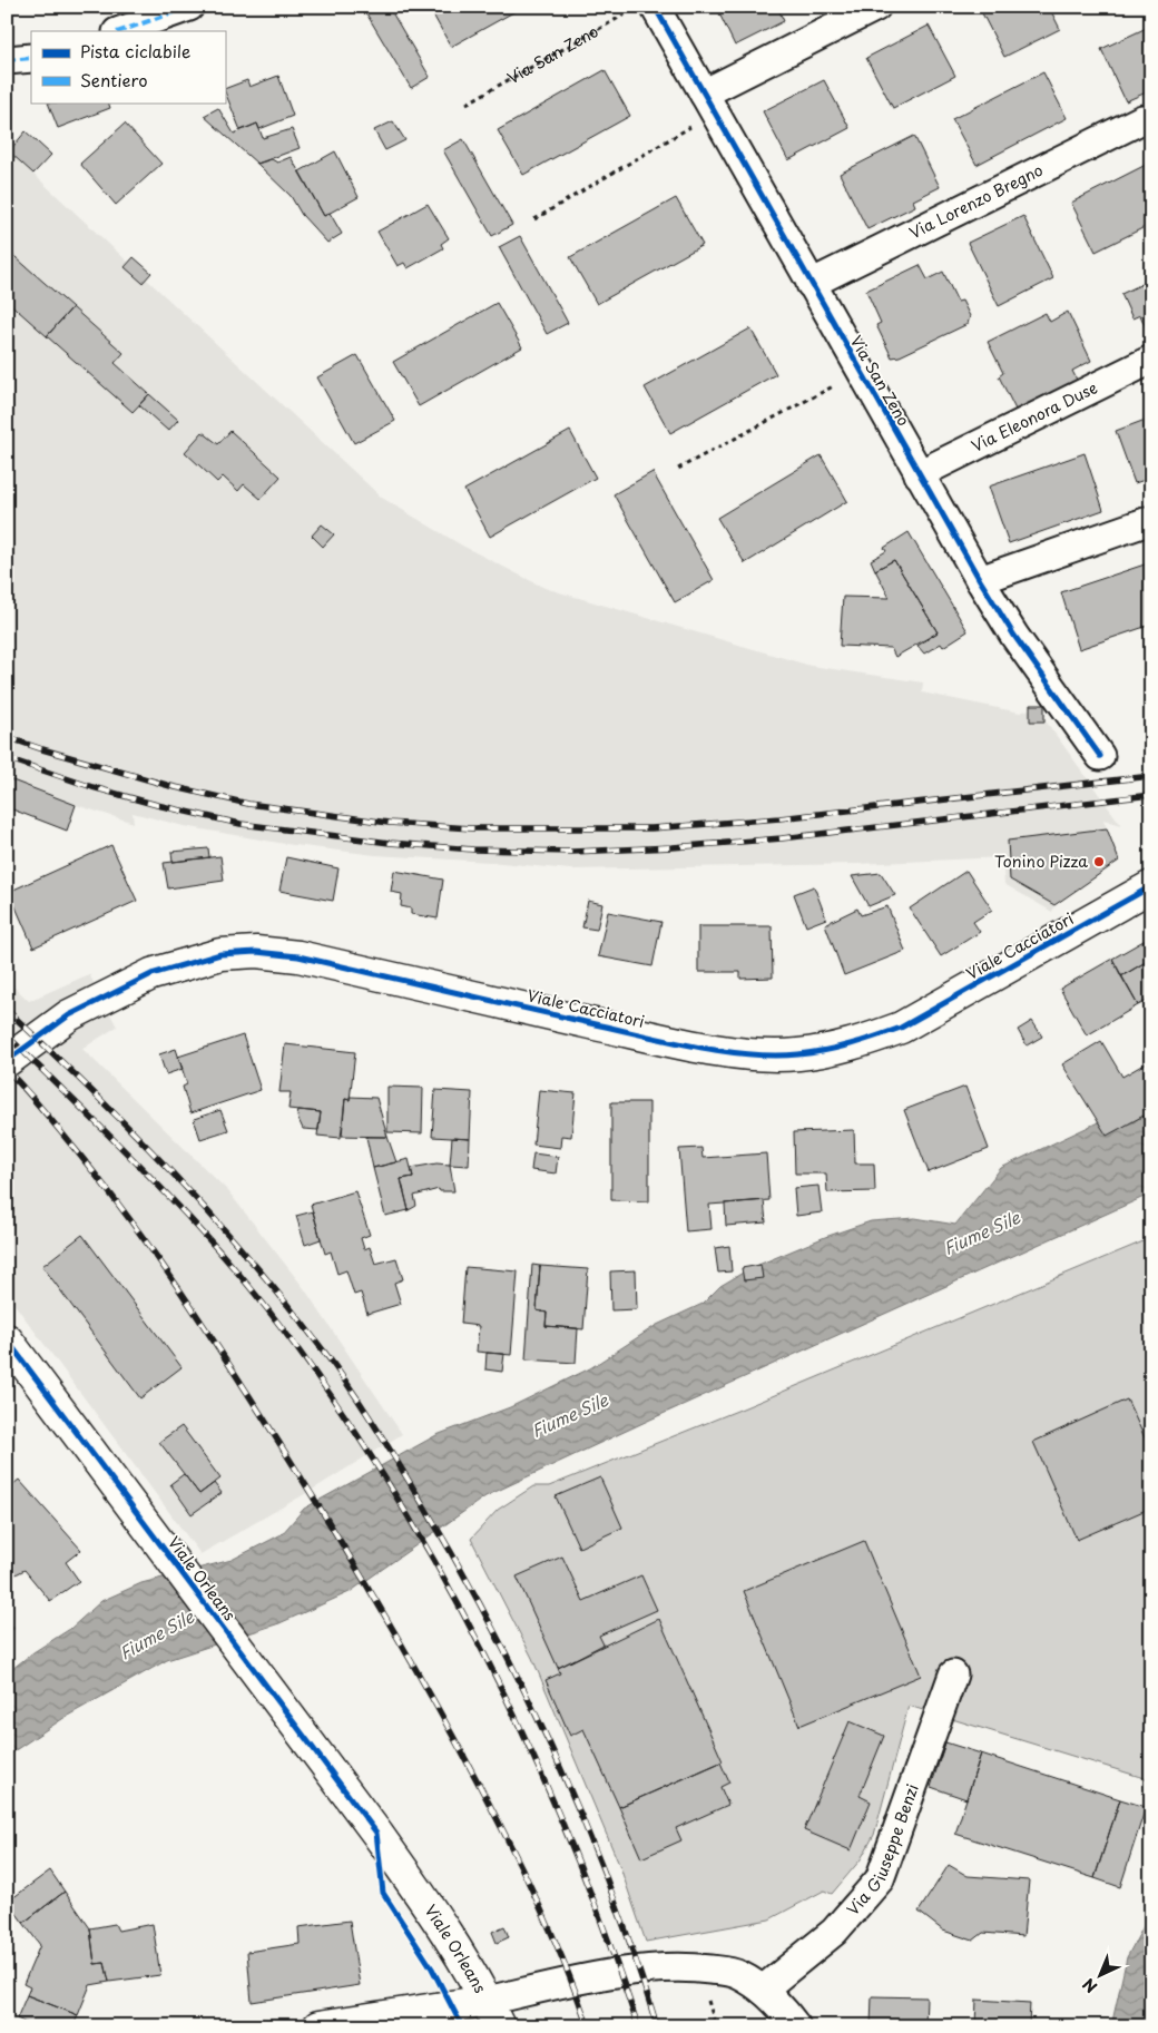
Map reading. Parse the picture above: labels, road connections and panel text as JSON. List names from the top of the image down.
{
  "streets": {
    "street": [
      "Via San Zeno",
      "Via Lorenzo Bregno",
      "Via Eleonora Duse",
      "Viale Cacciatori",
      "Viale Orleans",
      "Via Giuseppe Benzi"
    ]
  },
  "crossings": [
    ["Via San Zeno", "Via Lorenzo Bregno"],
    ["Via San Zeno", "Via Eleonora Duse"]
  ],
  "water": ["Fiume Sile"],
  "places": ["Tonino Pizza"],
  "legend": ["Pista ciclabile", "Sentiero"],
  "north": "bottom left"
}
